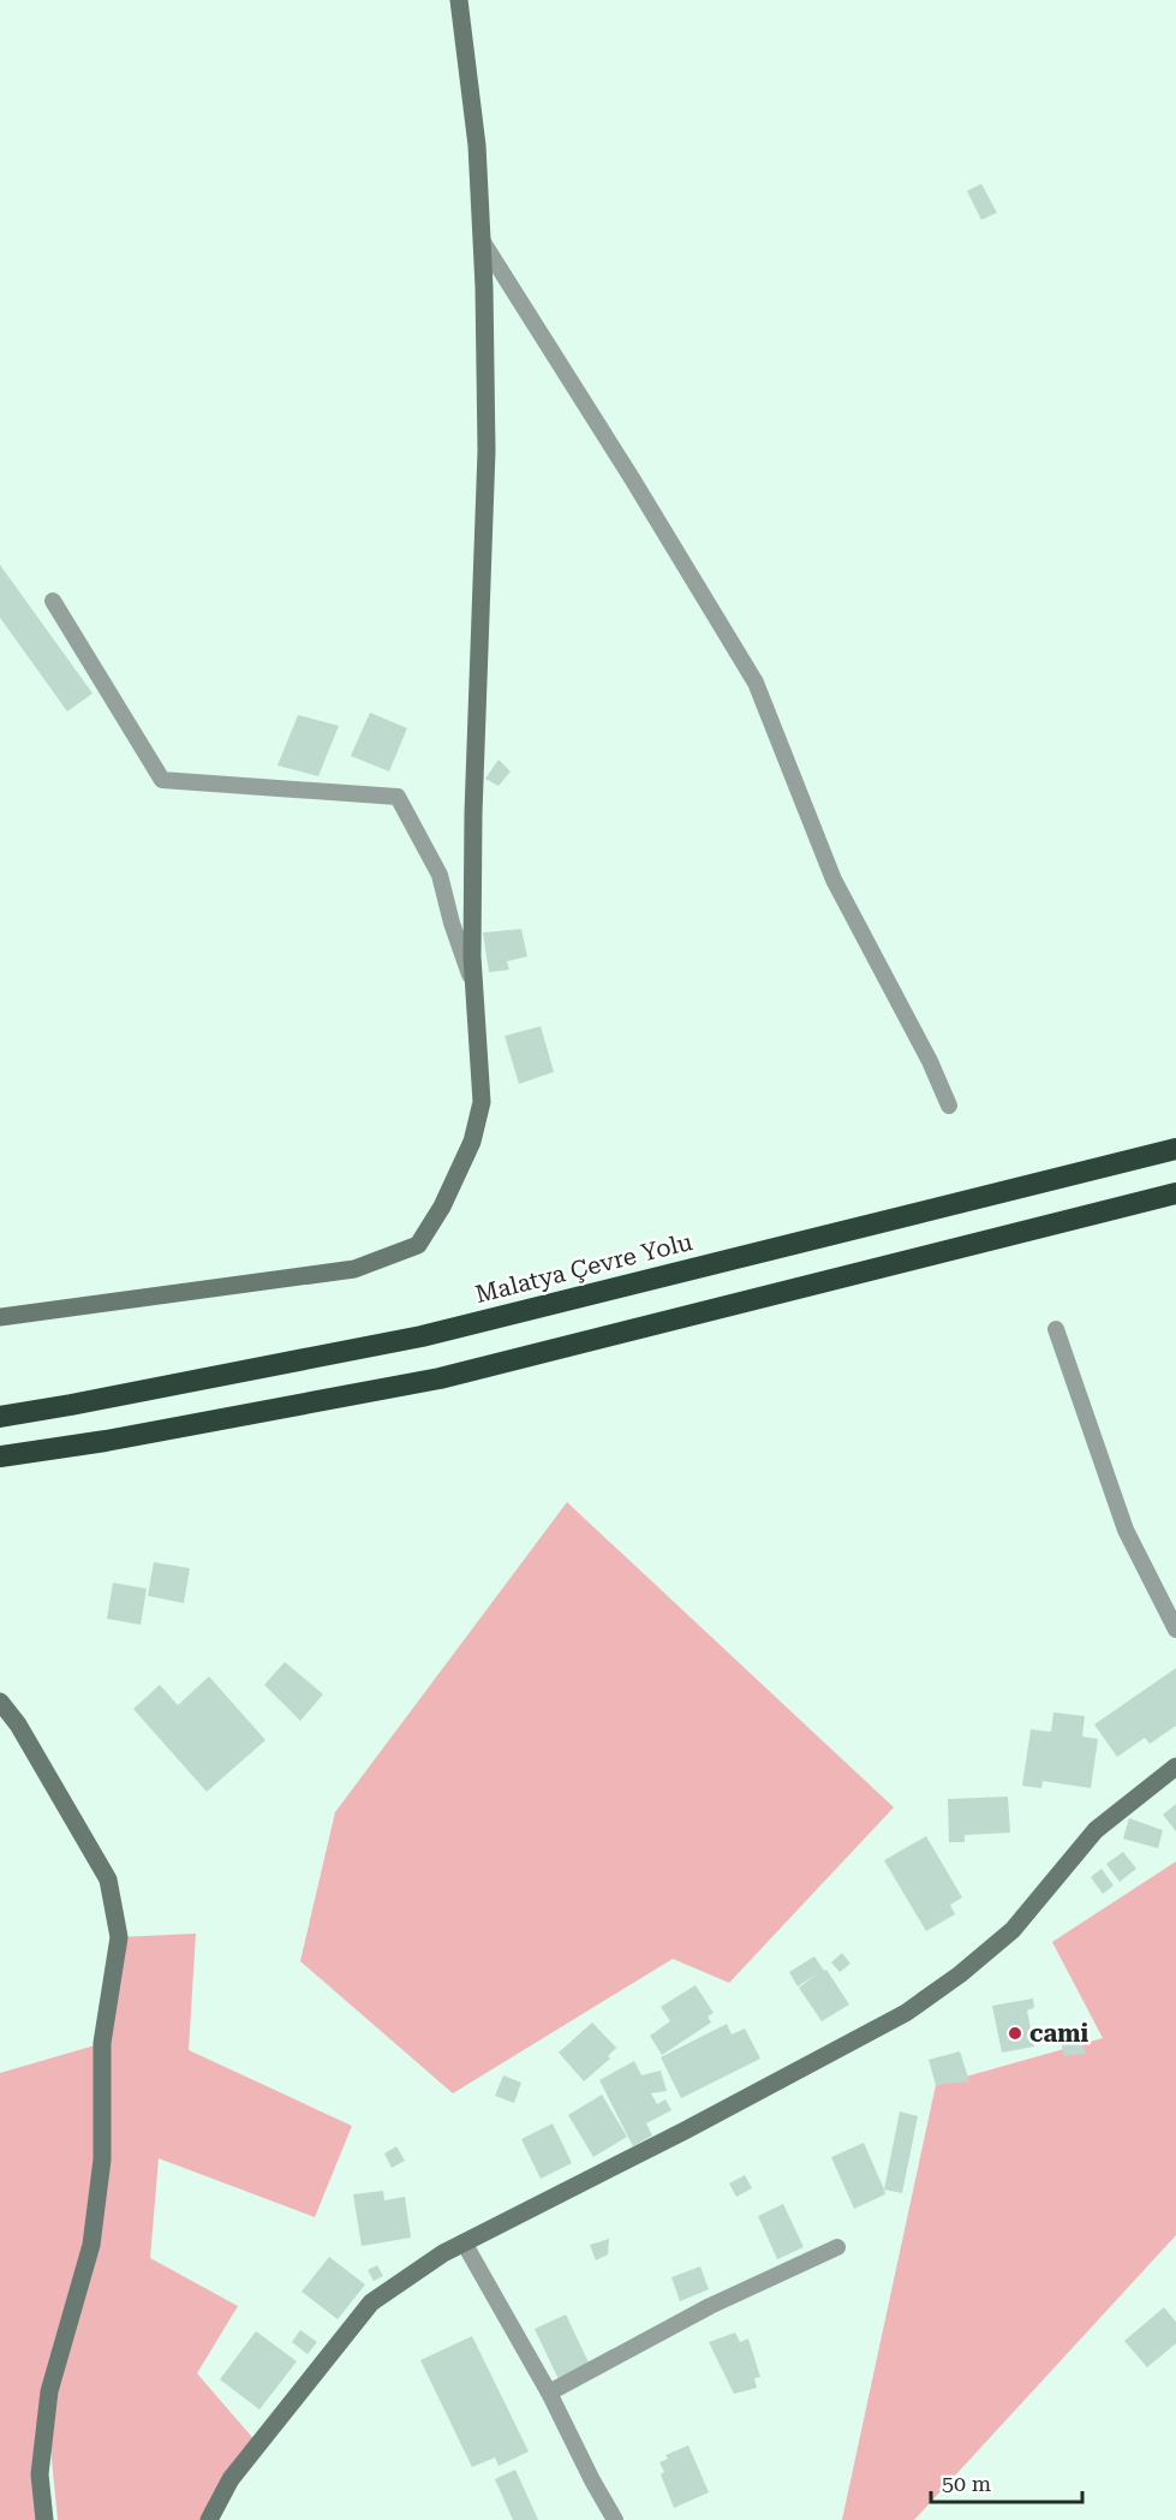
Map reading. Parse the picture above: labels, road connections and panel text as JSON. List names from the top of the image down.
{
  "streets": {
    "highway": ["Malatya Çevre Yolu"]
  },
  "places": ["cami"],
  "scale_bar": "50 m"
}
